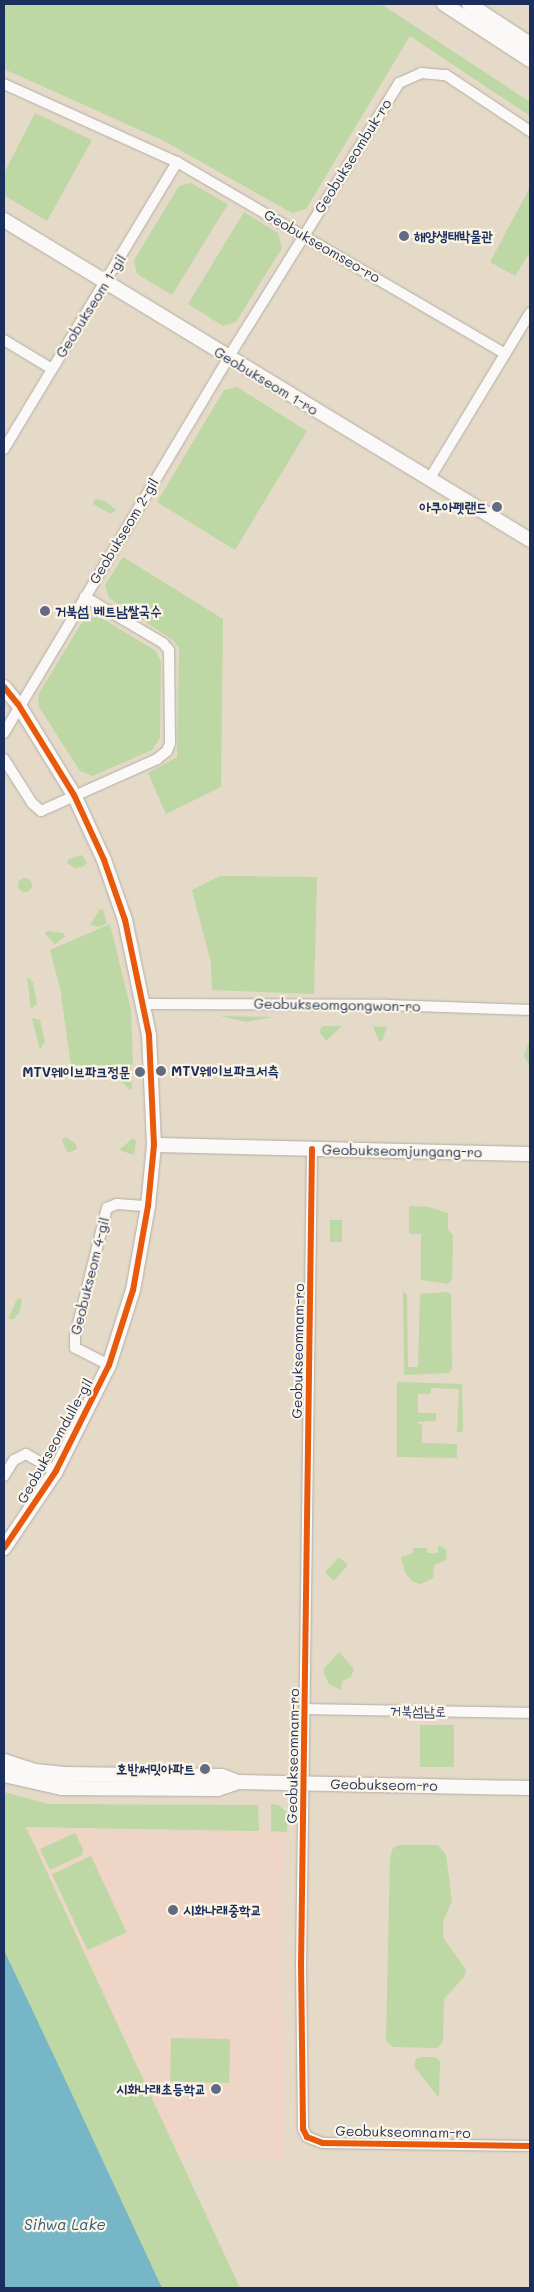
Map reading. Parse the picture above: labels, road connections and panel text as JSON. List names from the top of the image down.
{
  "streets": {
    "street": [
      "Geobukseombuk-ro",
      "Geobukseomseo-ro",
      "Geobukseom 1-gil",
      "Geobukseom 1-ro",
      "Geobukseom 2-gil",
      "Geobukseomgongwon-ro",
      "Geobukseomjungang-ro",
      "Geobukseom 4-gil",
      "Geobukseomnam-ro",
      "Geobukseomdulle-gil",
      "거북섬남로",
      "Geobukseom-ro"
    ]
  },
  "crossings": [
    ["Geobukseombuk-ro", "Geobukseomseo-ro"],
    ["Geobukseombuk-ro", "Geobukseom 1-ro"],
    ["Geobukseombuk-ro", "Geobukseom 2-gil"],
    ["Geobukseomseo-ro", "Geobukseom 1-gil"],
    ["Geobukseom 1-gil", "Geobukseom 1-ro"],
    ["Geobukseom 1-ro", "Geobukseom 2-gil"],
    ["Geobukseom 2-gil", "Geobukseomdulle-gil"],
    ["Geobukseomgongwon-ro", "Geobukseomdulle-gil"],
    ["Geobukseomjungang-ro", "Geobukseomnam-ro"],
    ["Geobukseomjungang-ro", "Geobukseomdulle-gil"],
    ["Geobukseom 4-gil", "Geobukseomdulle-gil"],
    ["Geobukseomnam-ro", "거북섬남로"],
    ["Geobukseomnam-ro", "Geobukseom-ro"]
  ],
  "water": ["Sihwa Lake"],
  "places": [
    "해양생태박물관",
    "아쿠아펫랜드",
    "거북섬 베트남쌀국수",
    "MTV웨이브파크서측",
    "MTV웨이브파크정문",
    "호반써밋아파트",
    "시화나래중학교",
    "시화나래초등학교"
  ]
}
